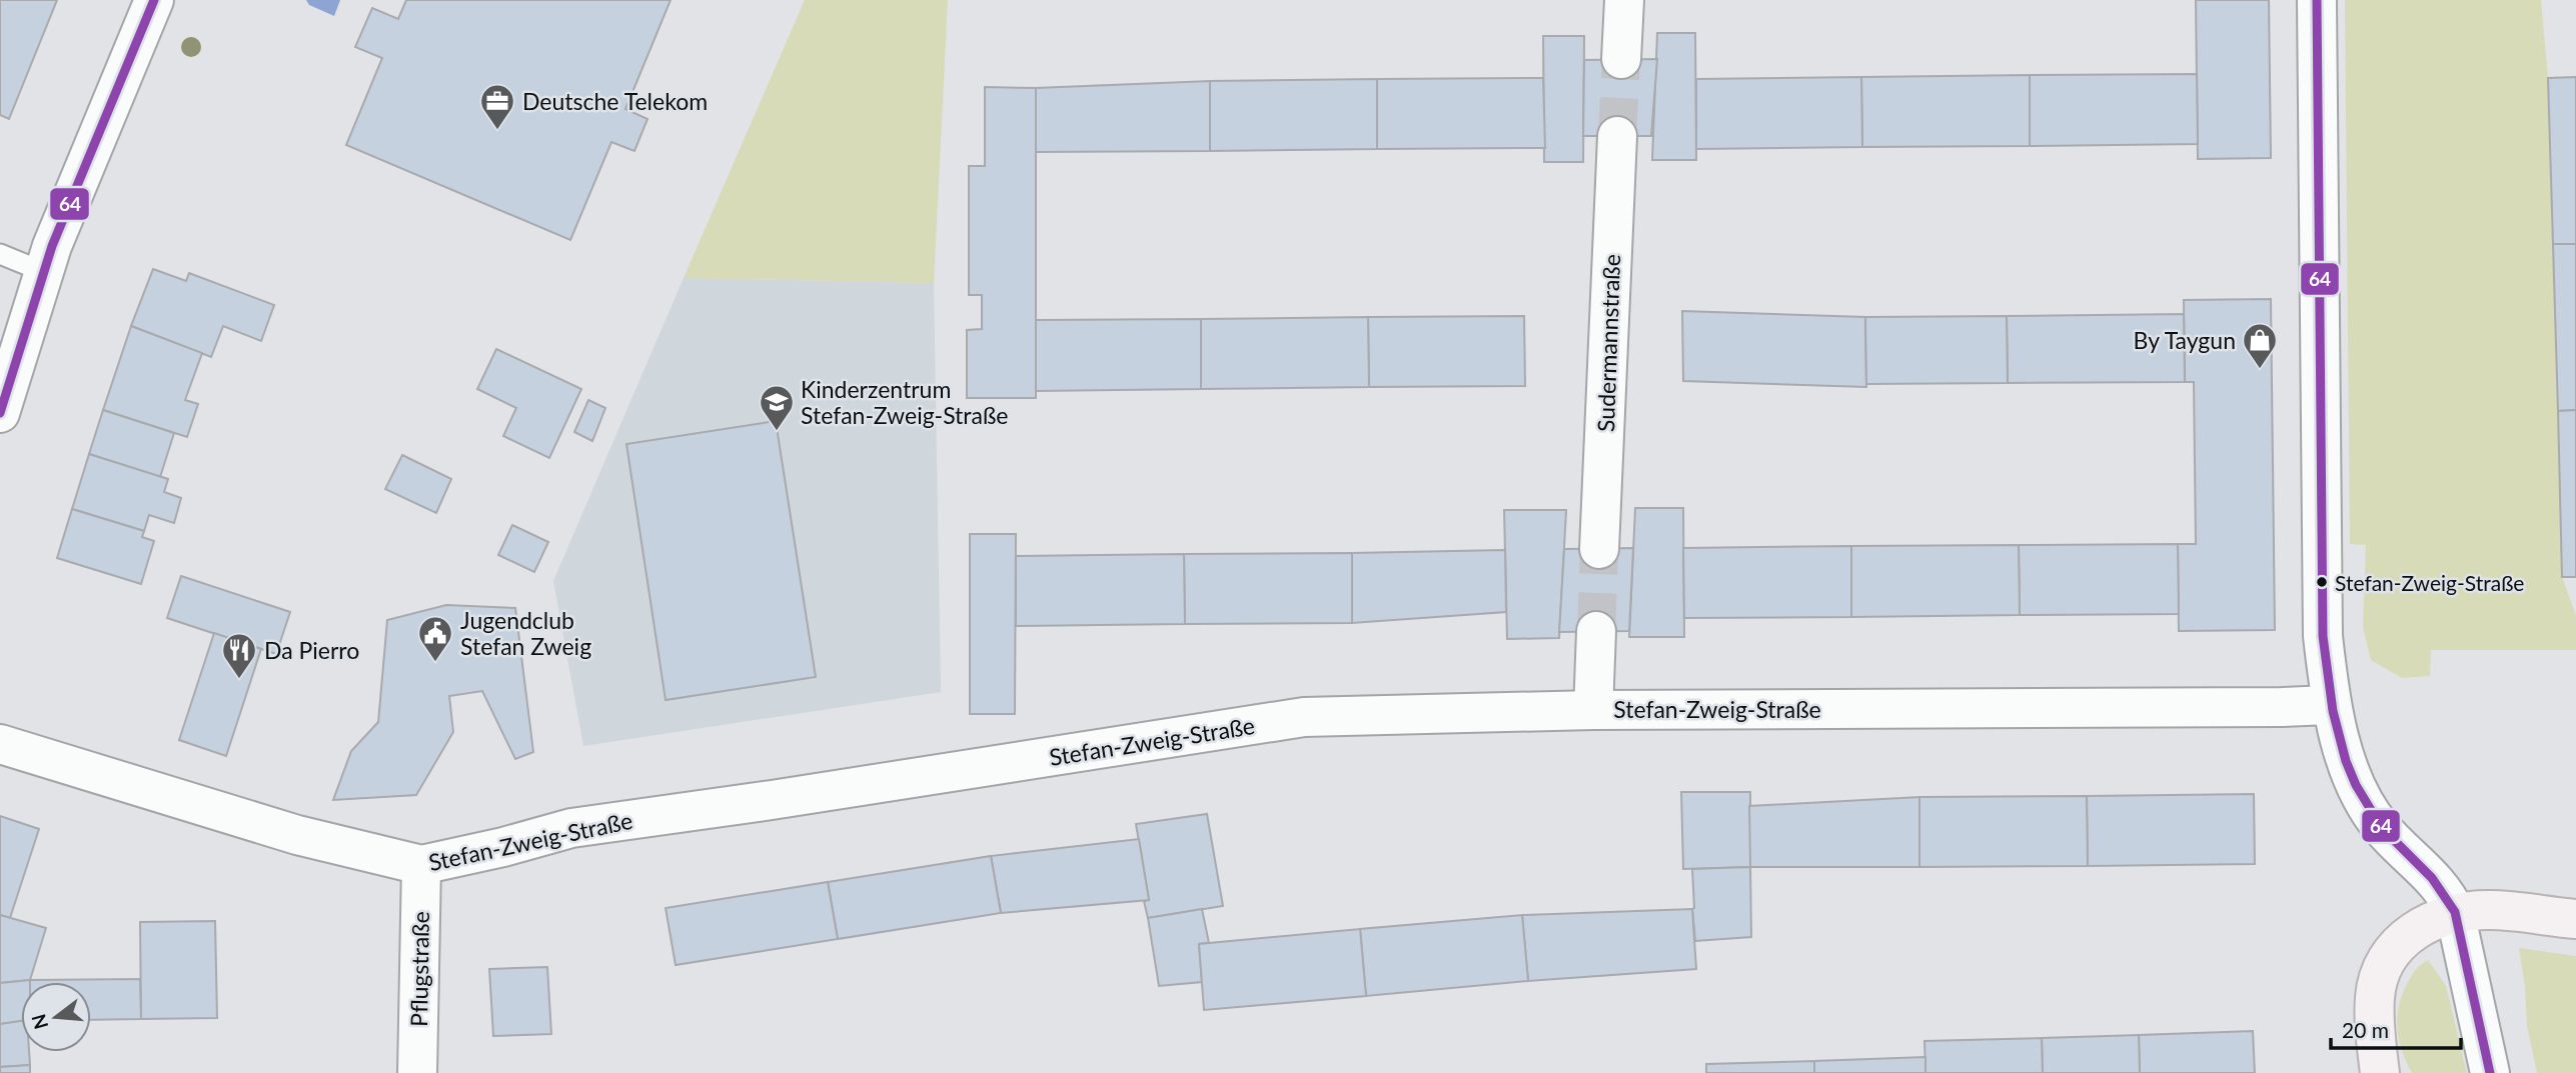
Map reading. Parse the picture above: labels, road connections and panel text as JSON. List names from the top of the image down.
{
  "streets": {
    "street": ["Sudermannstraße", "Stefan-Zweig-Straße", "Pflugstraße"]
  },
  "crossings": [
    ["Stefan-Zweig-Straße", "Pflugstraße"]
  ],
  "places": {
    "office": ["Deutsche Telekom"],
    "shop": ["By Taygun"],
    "school or university": ["Kinderzentrum Stefan-Zweig-Straße"],
    "other": ["Stefan-Zweig-Straße"],
    "public building": ["Jugendclub Stefan Zweig"],
    "restaurant": ["Da Pierro"]
  },
  "lines": ["transit line 64"],
  "scale_bar": "20 m",
  "north": "left"
}
